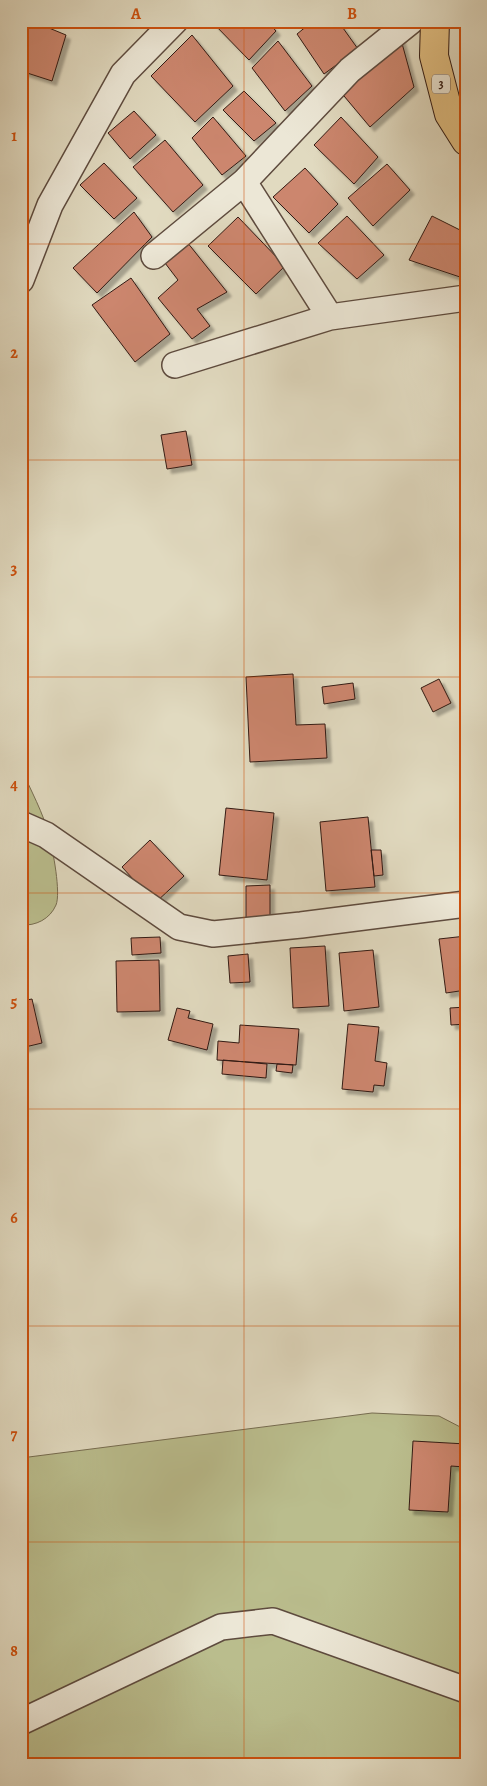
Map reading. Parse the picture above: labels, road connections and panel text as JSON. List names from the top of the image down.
{
  "streets": {
    "main road": ["3"]
  },
  "grid": {
    "columns": ["A", "B"],
    "rows": [
      "1",
      "2",
      "3",
      "4",
      "5",
      "6",
      "7",
      "8"
    ]
  }
}
